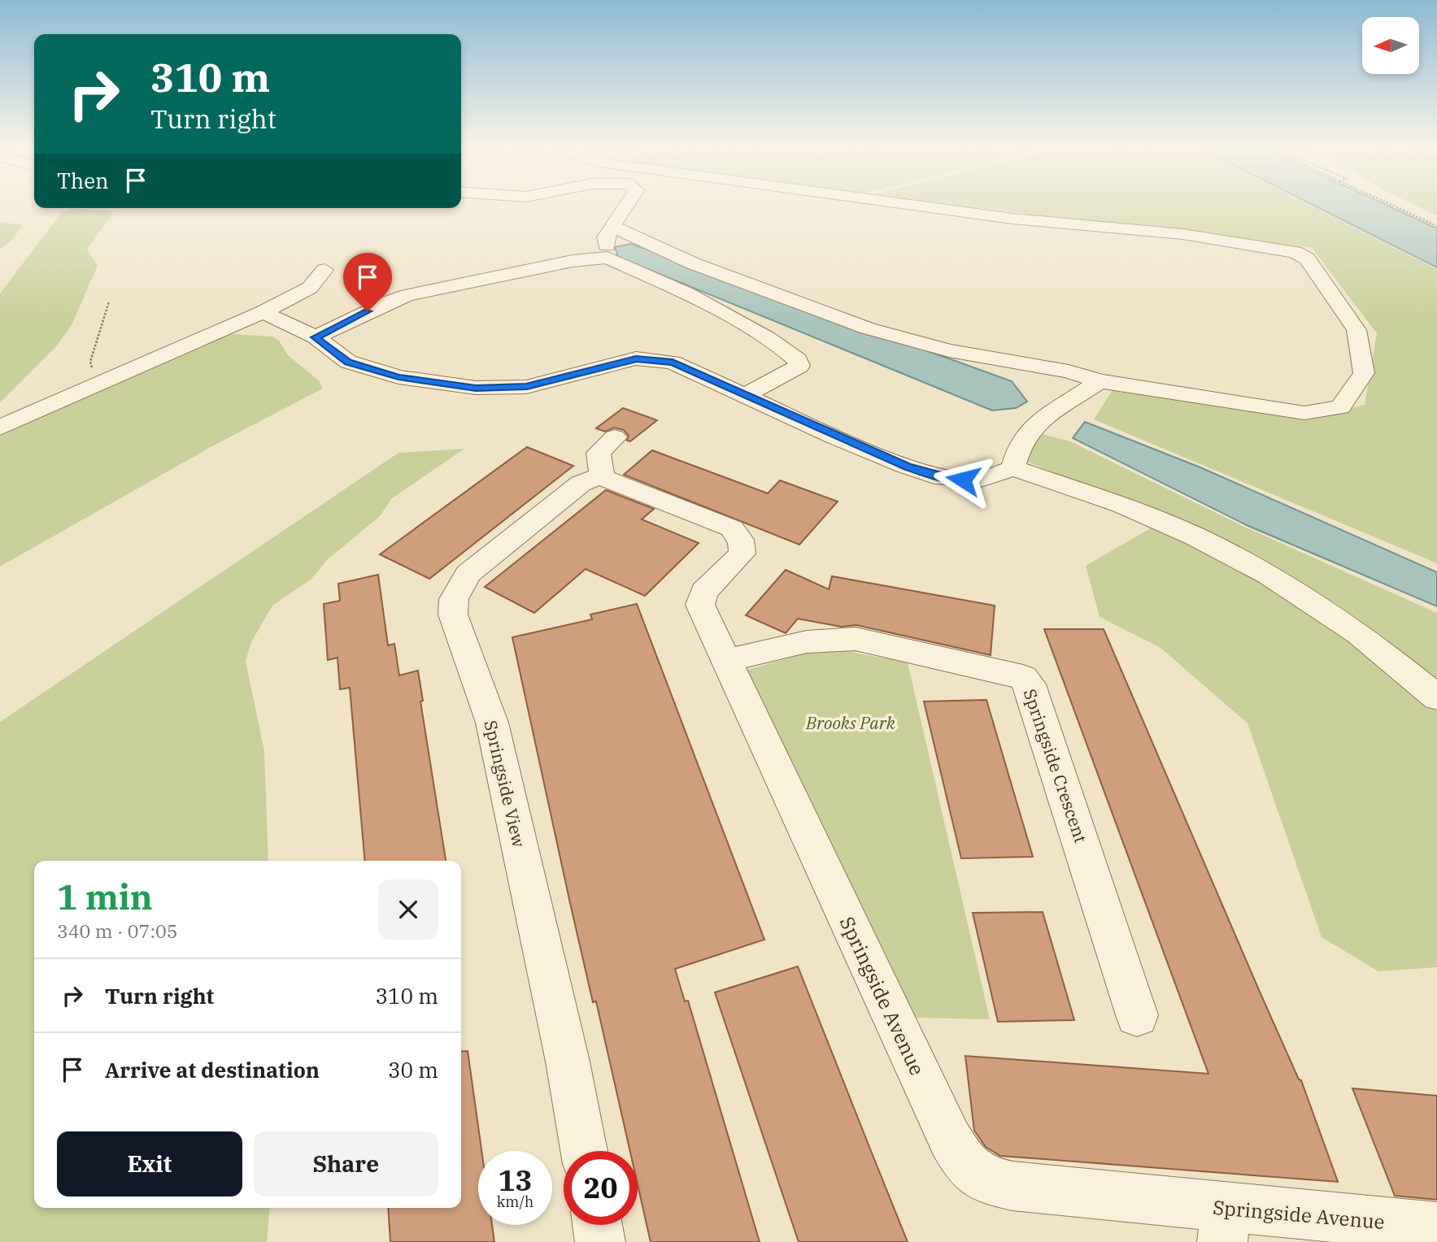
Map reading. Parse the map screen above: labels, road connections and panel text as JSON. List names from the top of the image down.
{
  "streets": {
    "street": ["Springside Crescent", "Springside View", "Springside Avenue"]
  },
  "crossings": [
    ["Springside Crescent", "Springside Avenue"],
    ["Springside View", "Springside Avenue"]
  ],
  "parks": ["Brooks Park"],
  "north": "left",
  "page": {
    "turn": ["310 m", "Turn right"],
    "then": "Then",
    "heading": ["1 min", "340 m · 07:05"],
    "list": [
      {
        "name": "Turn right",
        "value": "310 m"
      },
      {
        "name": "Arrive at destination",
        "value": "30 m"
      }
    ],
    "buttons": ["Exit", "Share"],
    "speed": "13 km/h",
    "limit": "20"
  }
}
